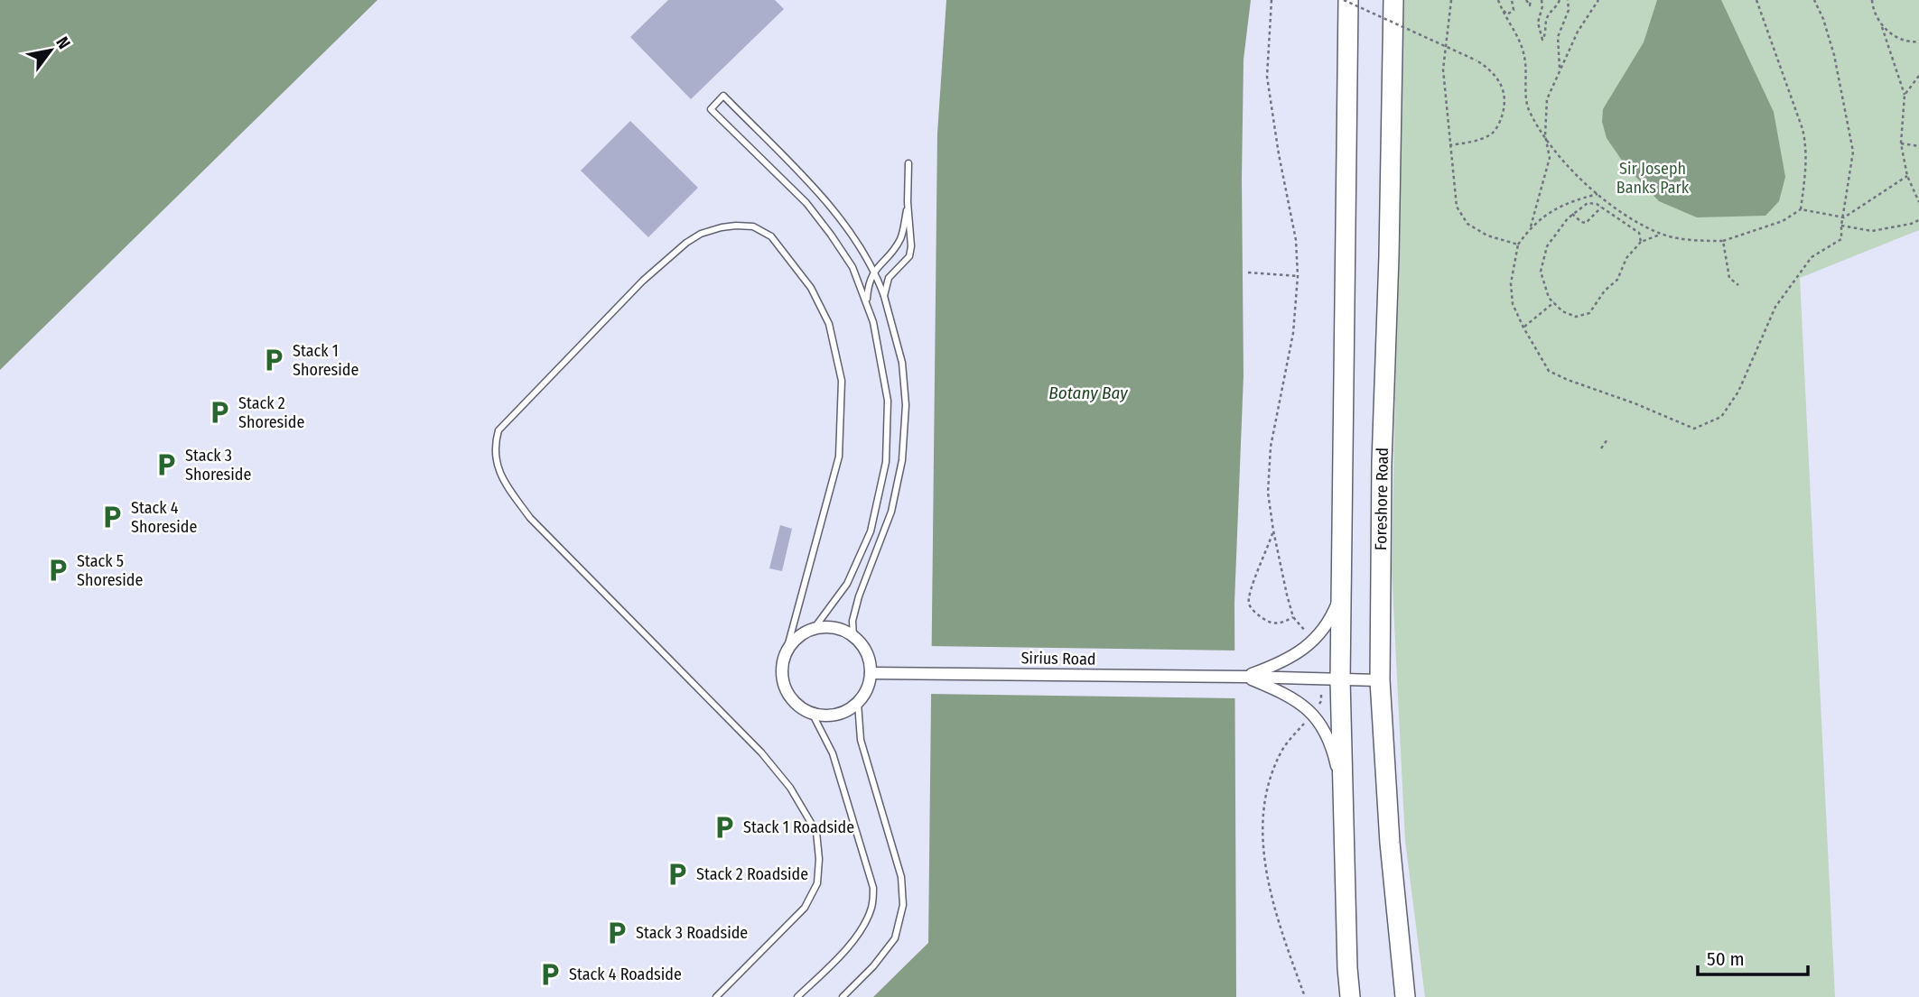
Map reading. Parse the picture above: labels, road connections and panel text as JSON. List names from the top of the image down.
{
  "streets": {
    "main road": ["Foreshore Road"],
    "street": ["Sirius Road"]
  },
  "crossings": [
    ["Foreshore Road", "Sirius Road"]
  ],
  "water": ["Botany Bay"],
  "parks": ["Sir Joseph Banks Park"],
  "places": {
    "parking": [
      "Stack 1 Shoreside",
      "Stack 2 Shoreside",
      "Stack 3 Shoreside",
      "Stack 4 Shoreside",
      "Stack 5 Shoreside",
      "Stack 1 Roadside",
      "Stack 2 Roadside",
      "Stack 3 Roadside",
      "Stack 4 Roadside"
    ]
  },
  "scale_bar": "50 m",
  "north": "top right"
}
